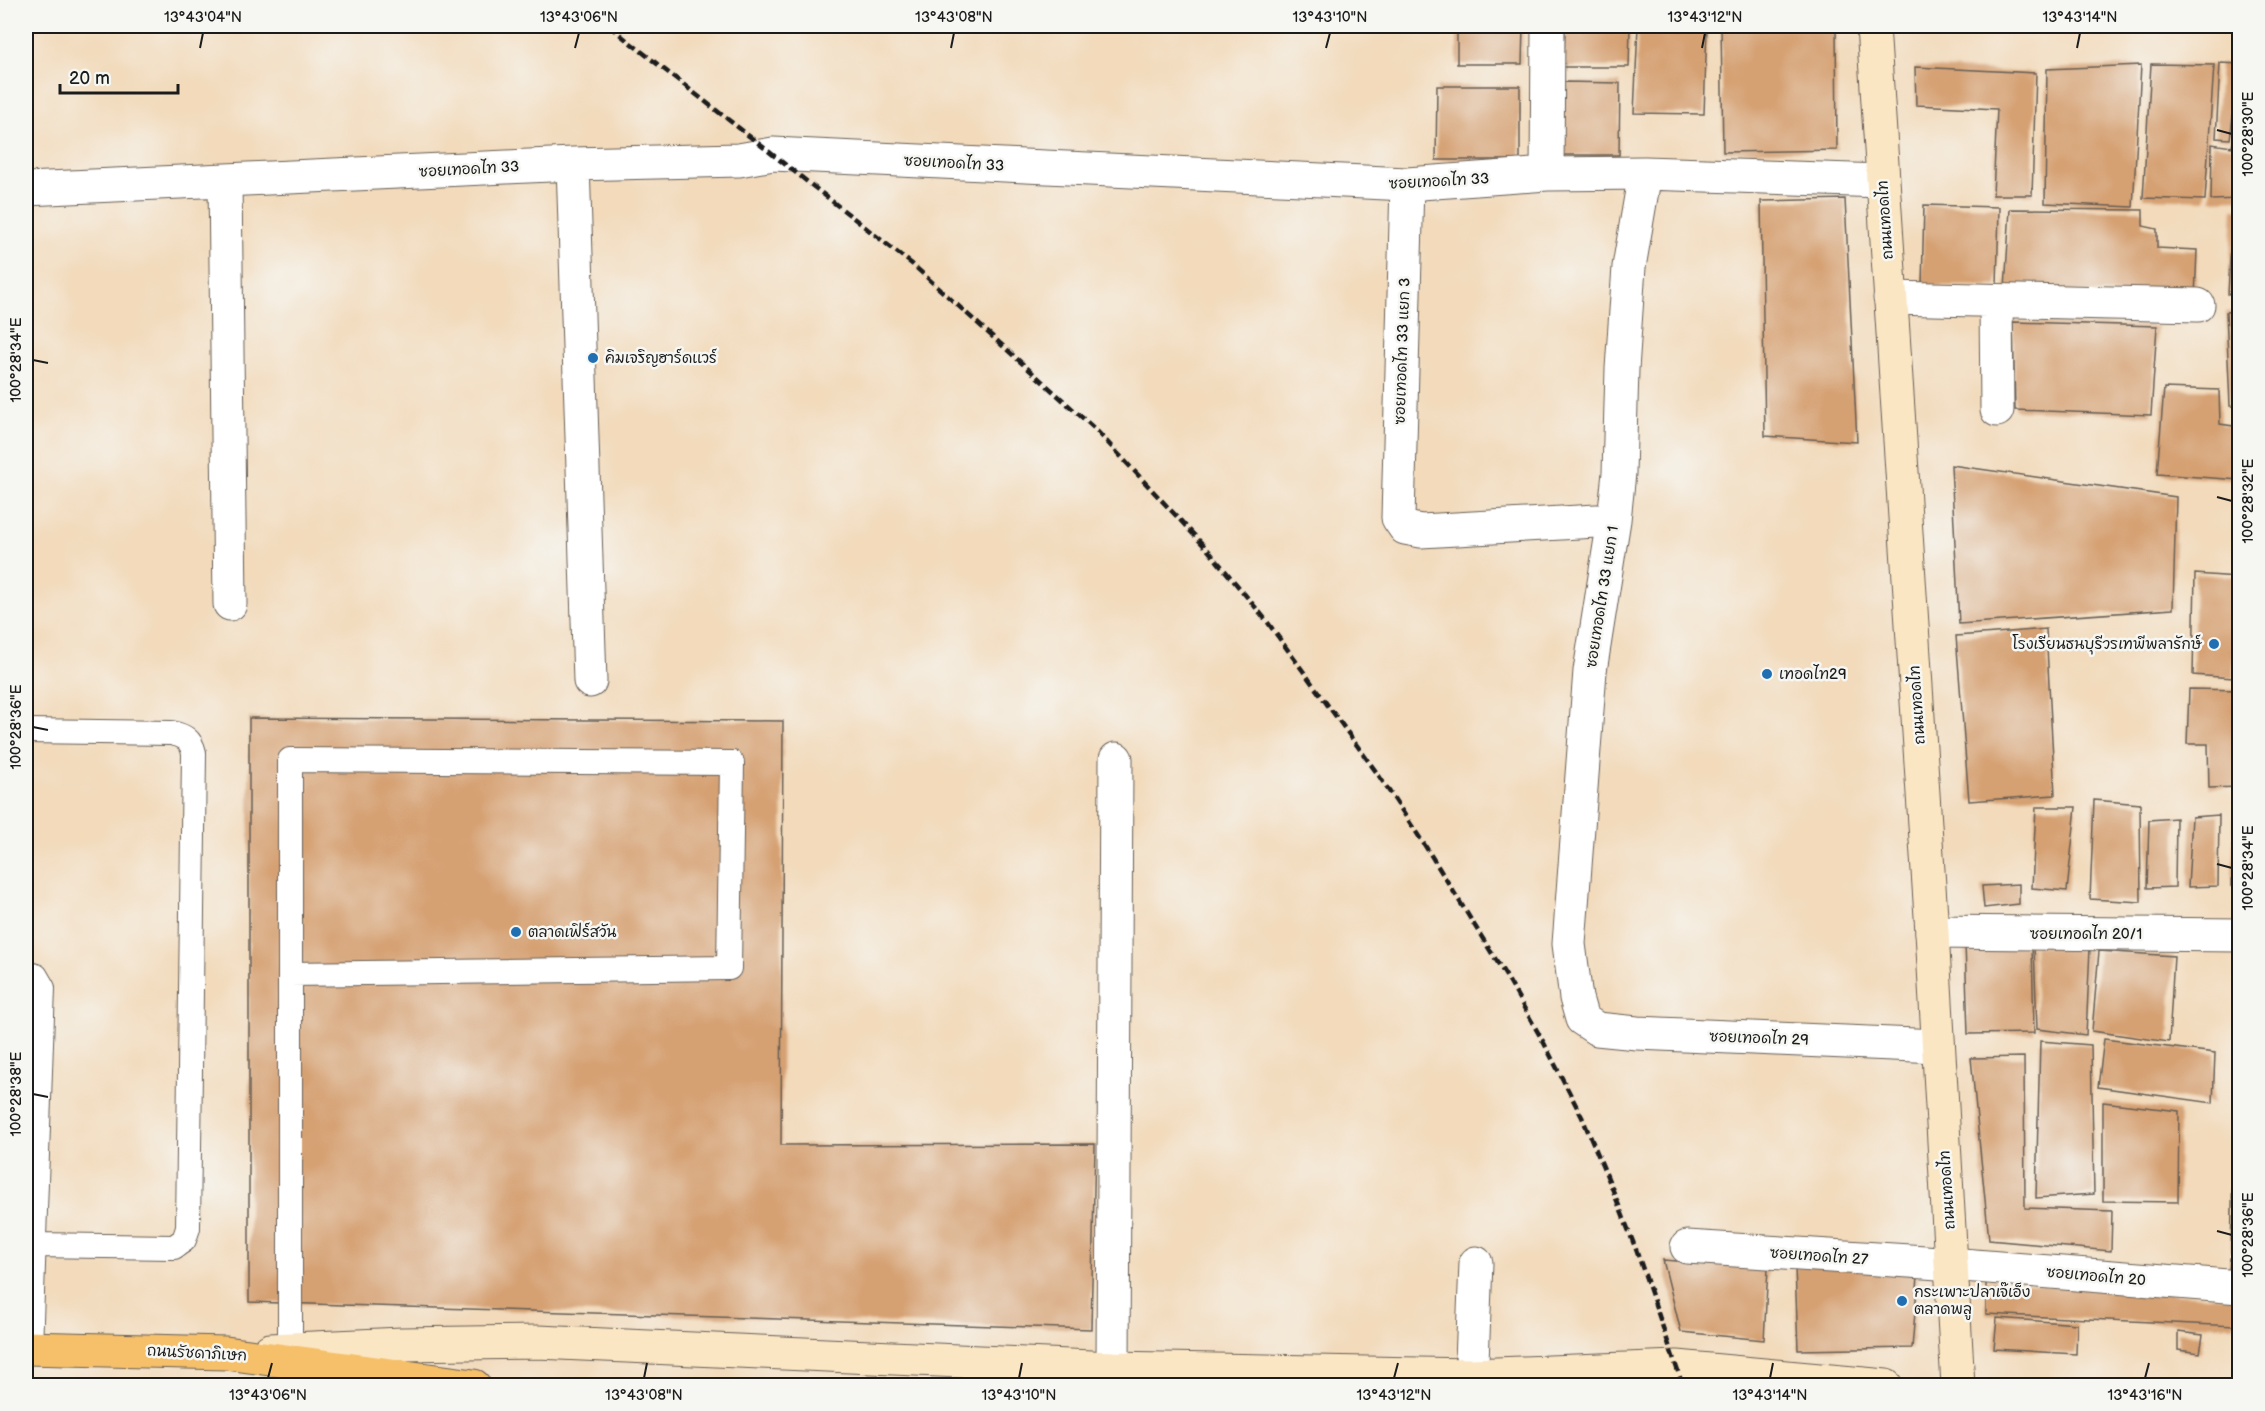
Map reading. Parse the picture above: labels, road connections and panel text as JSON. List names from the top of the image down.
{
  "streets": {
    "main road": ["ถนนเทอดไท", "ถนนรัชดาภิเษก"],
    "street": [
      "ซอยเทอดไท 33",
      "ซอยเทอดไท 33 แยก 3",
      "ซอยเทอดไท 33 แยก 1",
      "ซอยเทอดไท 20/1",
      "ซอยเทอดไท 29",
      "ซอยเทอดไท 27",
      "ซอยเทอดไท 20"
    ]
  },
  "crossings": [
    ["ซอยเทอดไท 33", "ถนนเทอดไท"],
    ["ซอยเทอดไท 33", "ซอยเทอดไท 33 แยก 3"],
    ["ซอยเทอดไท 33", "ซอยเทอดไท 33 แยก 1"],
    ["ถนนเทอดไท", "ซอยเทอดไท 20/1"],
    ["ถนนเทอดไท", "ซอยเทอดไท 29"],
    ["ถนนเทอดไท", "ซอยเทอดไท 27"],
    ["ถนนเทอดไท", "ซอยเทอดไท 20"],
    ["ซอยเทอดไท 33 แยก 3", "ซอยเทอดไท 33 แยก 1"],
    ["ซอยเทอดไท 33 แยก 1", "ซอยเทอดไท 29"],
    ["ซอยเทอดไท 27", "ซอยเทอดไท 20"]
  ],
  "places": [
    "คิมเจริญฮาร์ดแวร์",
    "โรงเรียนธนบุรีวรเทพีพลารักษ์",
    "เทอดไท29",
    "ตลาดเฟิร์สวัน",
    "กระเพาะปลาเจ๊เอ็ง ตลาดพลู"
  ],
  "scale_bar": "20 m",
  "coordinates": [
    "13°43'04\"N",
    "13°43'06\"N",
    "13°43'08\"N",
    "13°43'10\"N",
    "13°43'12\"N",
    "13°43'14\"N",
    "100°28'30\"E",
    "100°28'34\"E",
    "100°28'32\"E",
    "100°28'36\"E",
    "100°28'38\"E",
    "13°43'16\"N"
  ]
}
